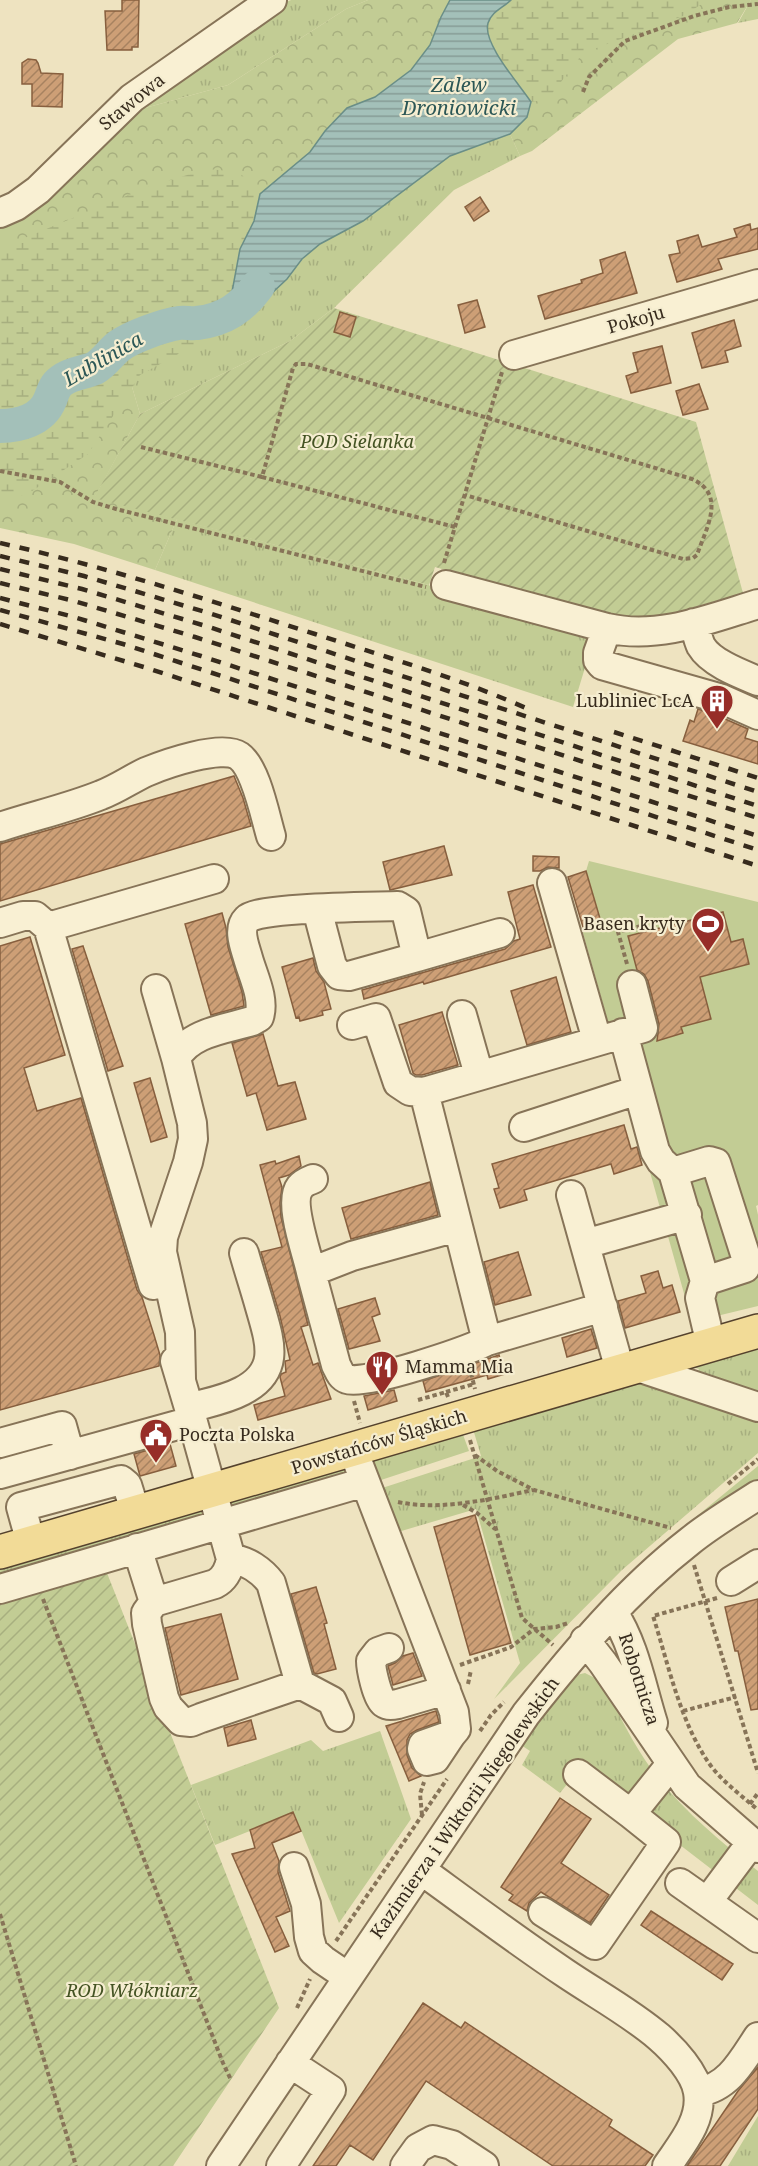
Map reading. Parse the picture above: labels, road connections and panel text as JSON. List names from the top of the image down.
{
  "streets": {
    "main road": ["Powstańców Śląskich"],
    "street": [
      "Stawowa",
      "Pokoju",
      "Robotnicza",
      "Kazimierza i Wiktorii Niegolewskich"
    ]
  },
  "crossings": [
    ["Robotnicza", "Kazimierza i Wiktorii Niegolewskich"]
  ],
  "water": ["Zalew Droniowicki", "Lublinica"],
  "parks": ["POD Sielanka", "ROD Włókniarz"],
  "places": {
    "building": ["Lubliniec LcA"],
    "sports": ["Basen kryty"],
    "restaurant": ["Mamma Mia"],
    "public building": ["Poczta Polska"]
  }
}
